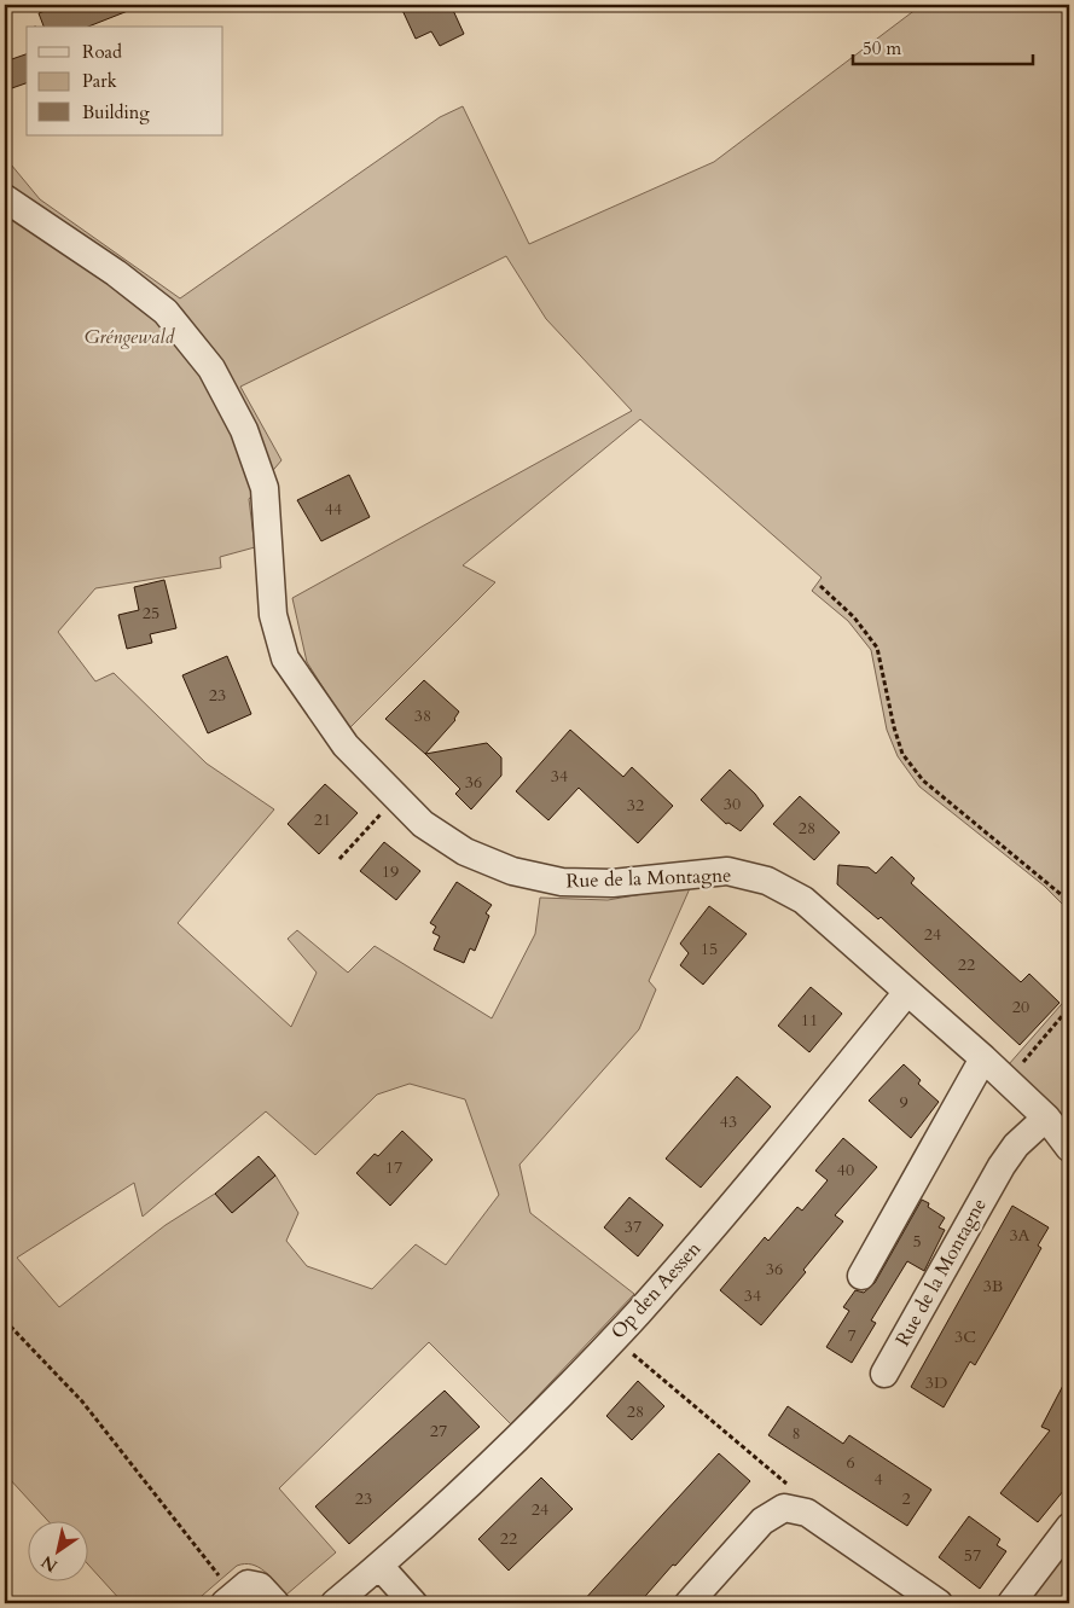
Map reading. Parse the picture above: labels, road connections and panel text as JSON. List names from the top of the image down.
{
  "streets": {
    "street": ["Rue de la Montagne", "Op den Aessen"]
  },
  "crossings": [
    ["Rue de la Montagne", "Op den Aessen"]
  ],
  "parks": ["Gréngewald"],
  "house_numbers": [
    "44",
    "25",
    "23",
    "38",
    "34",
    "36",
    "30",
    "32",
    "21",
    "28",
    "19",
    "24",
    "15",
    "22",
    "20",
    "11",
    "9",
    "43",
    "17",
    "40",
    "37",
    "3A",
    "5",
    "36",
    "3B",
    "34",
    "7",
    "3C",
    "3D",
    "28",
    "27",
    "8",
    "6",
    "4",
    "23",
    "2",
    "24",
    "22",
    "57"
  ],
  "legend": ["Road", "Park", "Building"],
  "scale_bar": "50 m",
  "north": "bottom left"
}
